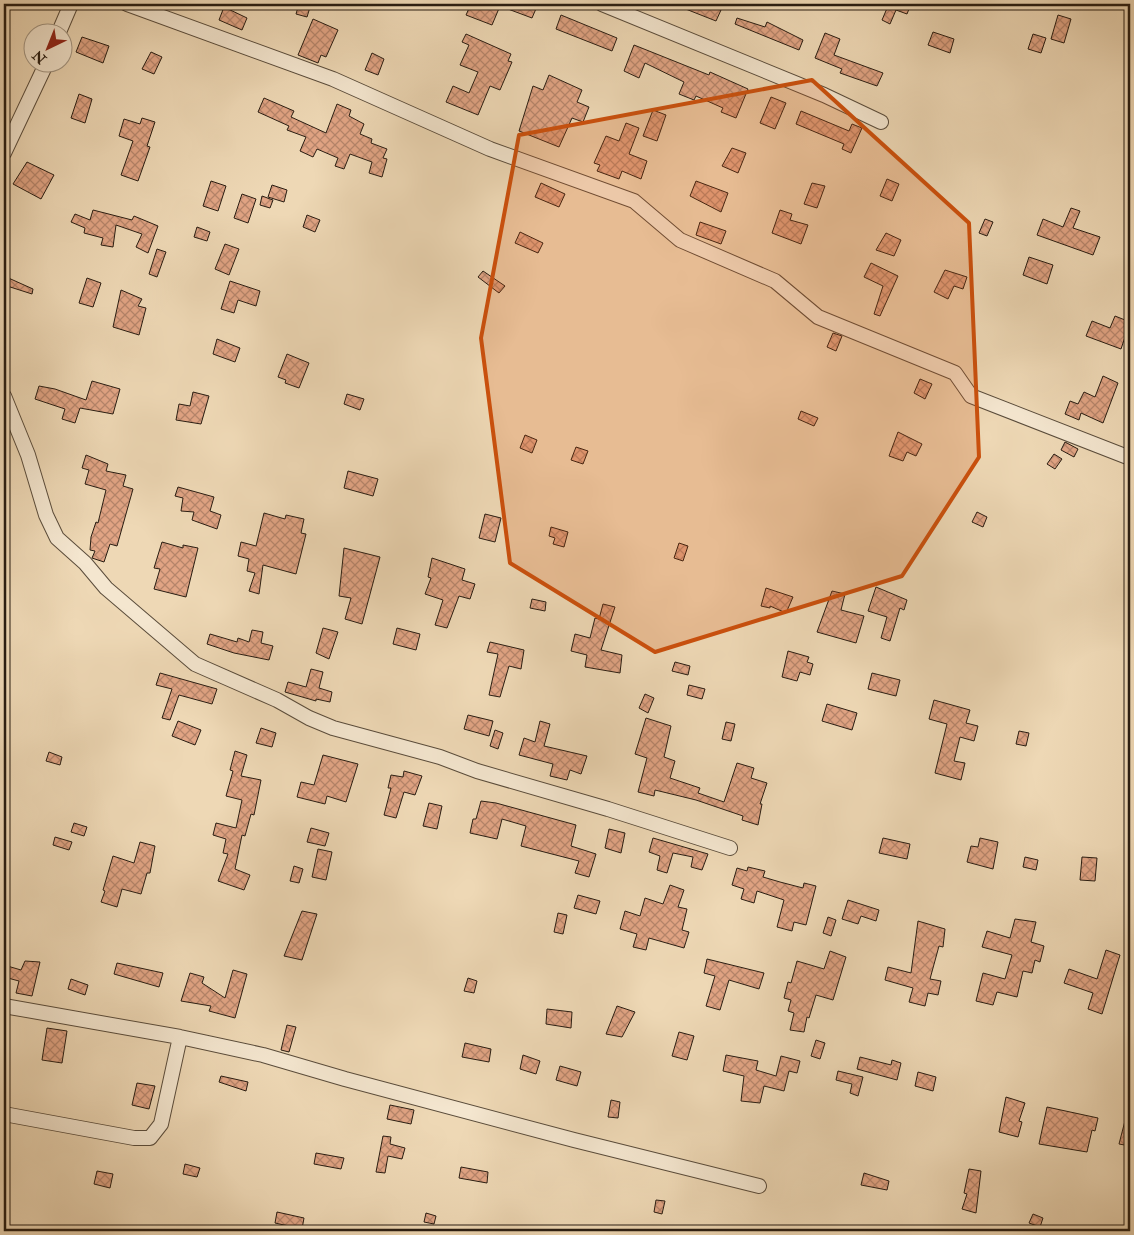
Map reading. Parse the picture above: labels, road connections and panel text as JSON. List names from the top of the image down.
{
  "north": "bottom left"
}
